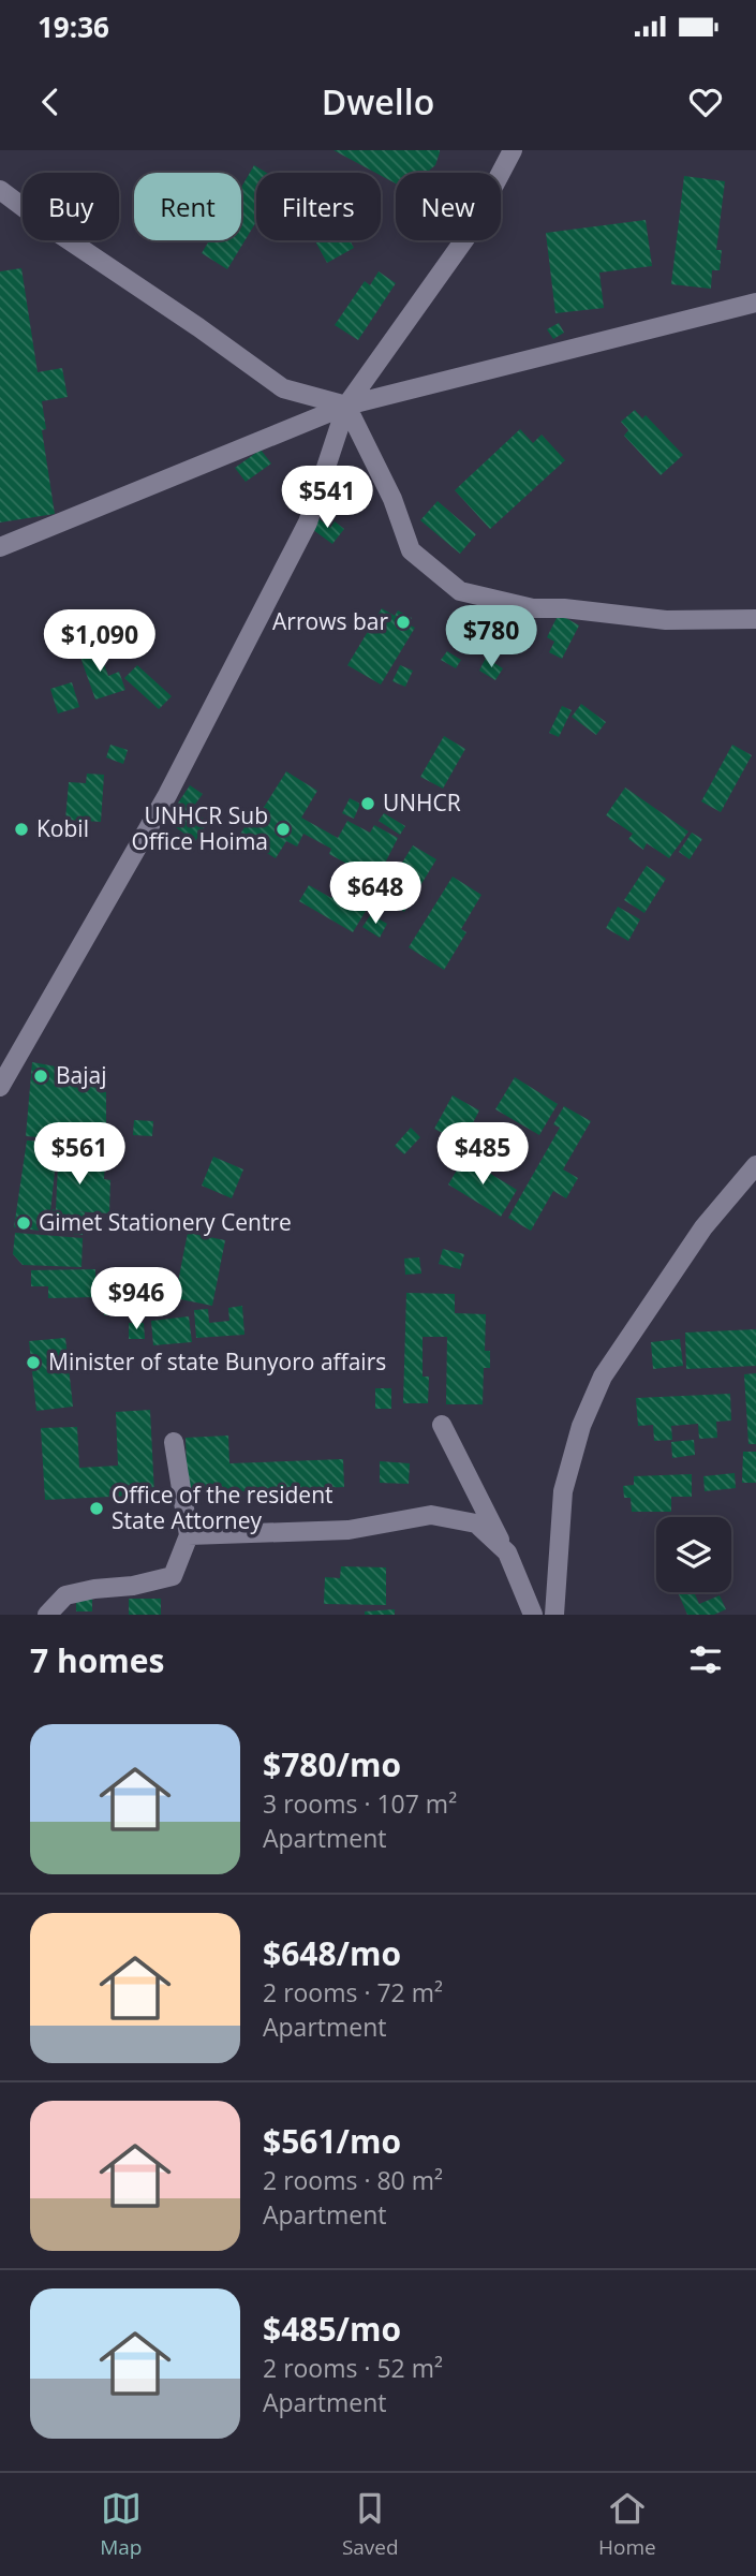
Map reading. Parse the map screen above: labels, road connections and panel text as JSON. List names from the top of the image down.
{
  "places": [
    "Arrows bar",
    "UNHCR",
    "Kobil",
    "UNHCR Sub Office Hoima",
    "Bajaj",
    "Gimet Stationery Centre",
    "Minister of state Bunyoro affairs",
    "Office of the resident State Attorney"
  ],
  "page": {
    "status": "19:36",
    "header": "Dwello",
    "chip": [
      "Buy",
      "Rent",
      "Filters",
      "New"
    ],
    "price": [
      "$541",
      "$780",
      "$1,090",
      "$648",
      "$561",
      "$485",
      "$946"
    ],
    "heading": "7 homes",
    "list": [
      {
        "name": "$780/mo",
        "note": "3 rooms · 107 m² · Apartment"
      },
      {
        "name": "$648/mo",
        "note": "2 rooms · 72 m² · Apartment"
      },
      {
        "name": "$561/mo",
        "note": "2 rooms · 80 m² · Apartment"
      },
      {
        "name": "$485/mo",
        "note": "2 rooms · 52 m² · Apartment"
      }
    ],
    "tabs": ["Map", "Saved", "Home"]
  }
}
